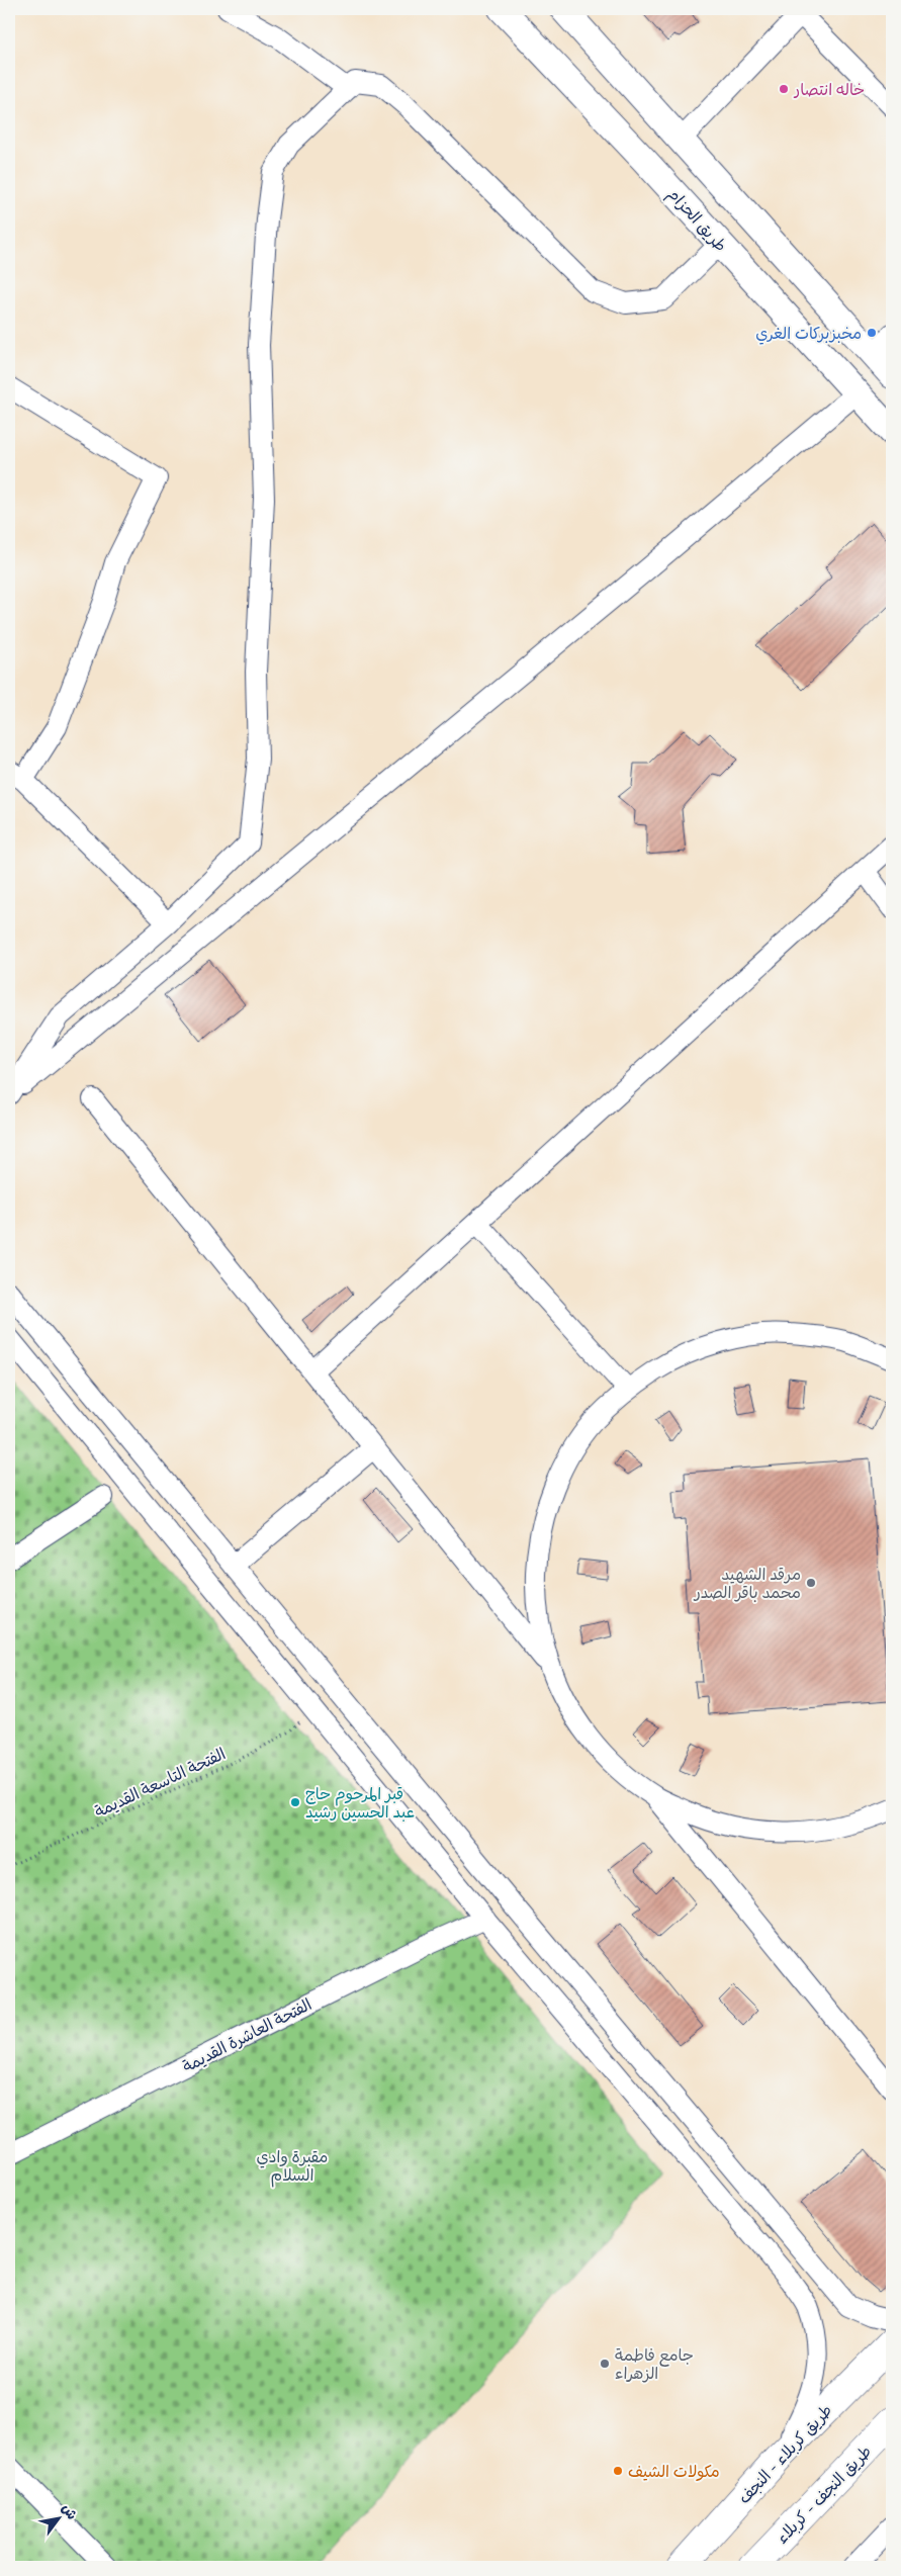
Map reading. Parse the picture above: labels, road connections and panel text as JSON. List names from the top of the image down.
{
  "streets": {
    "highway": ["طريق کربلاء - النجف", "طريق النجف - کربلاء"],
    "main road": ["طريق الحزام"],
    "street": ["الفتحة العاشرة القديمة"],
    "path": ["الفتحة التاسعة القديمة"]
  },
  "parks": ["مقبرة وادي السلام"],
  "places": [
    "خاله انتصار",
    "مخبزبركات الغري",
    "مرقد الشهيد محمد باقر الصدر",
    "قبر المرحوم حاج عبد الحسين رشيد",
    "جامع فاطمة الزهراء",
    "مكولات الشيف"
  ],
  "north": "top right"
}
